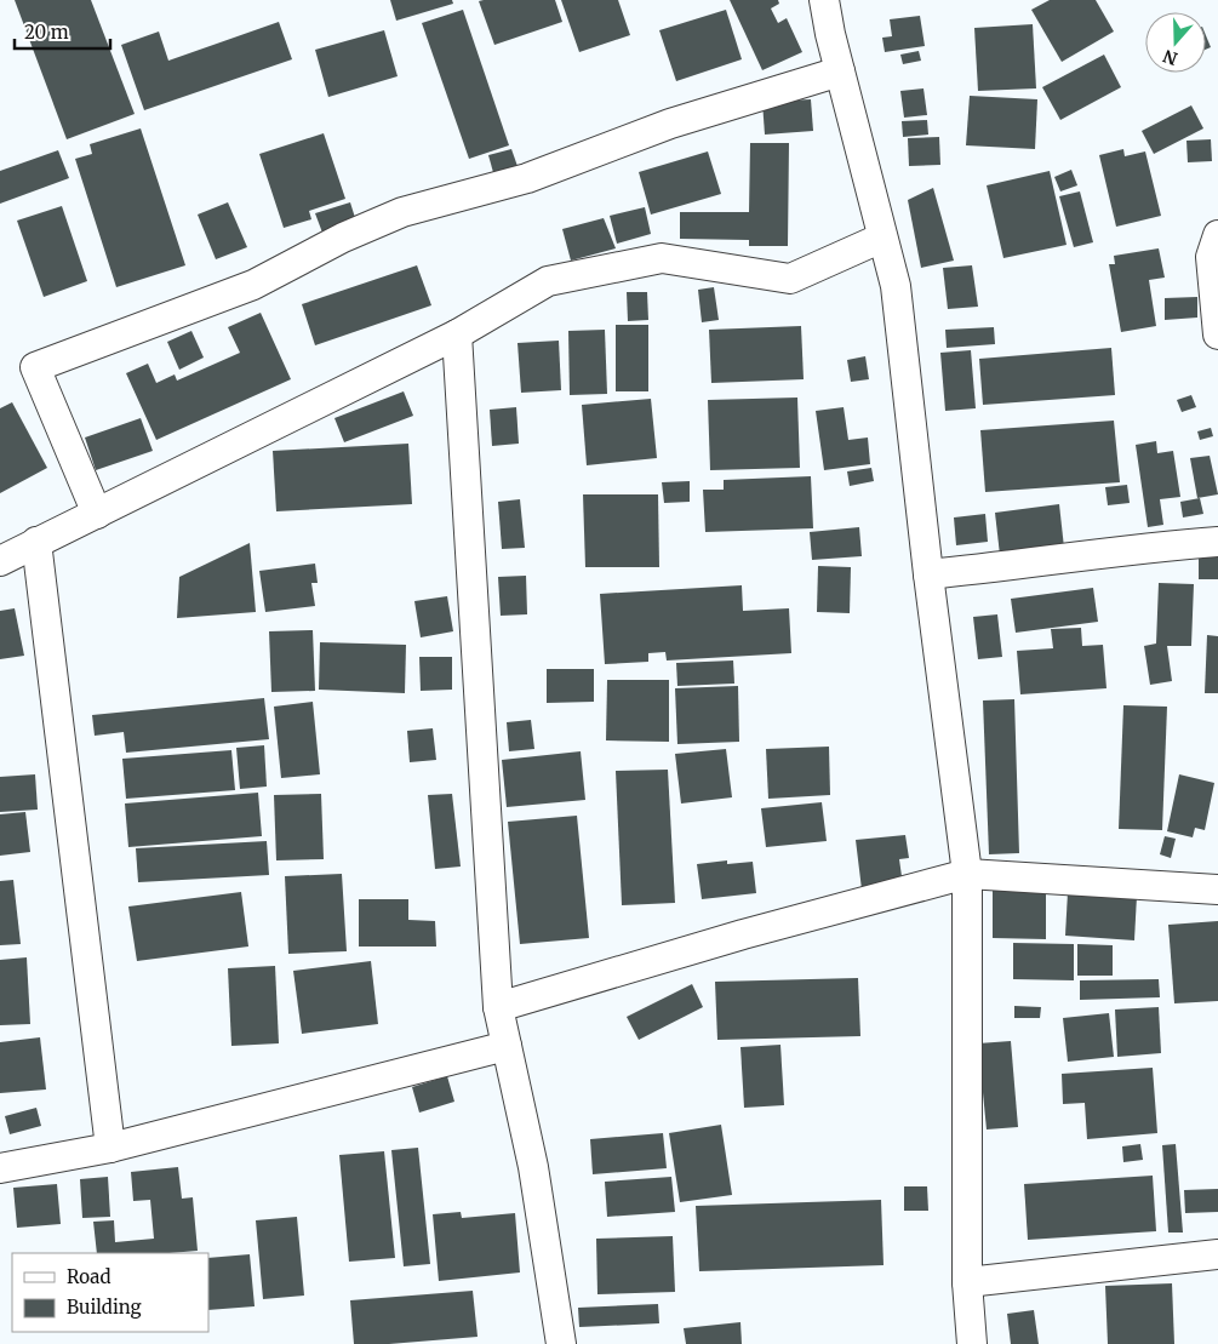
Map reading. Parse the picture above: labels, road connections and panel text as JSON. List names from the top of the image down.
{
  "legend": ["Road", "Building"],
  "scale_bar": "20 m",
  "north": "bottom"
}
